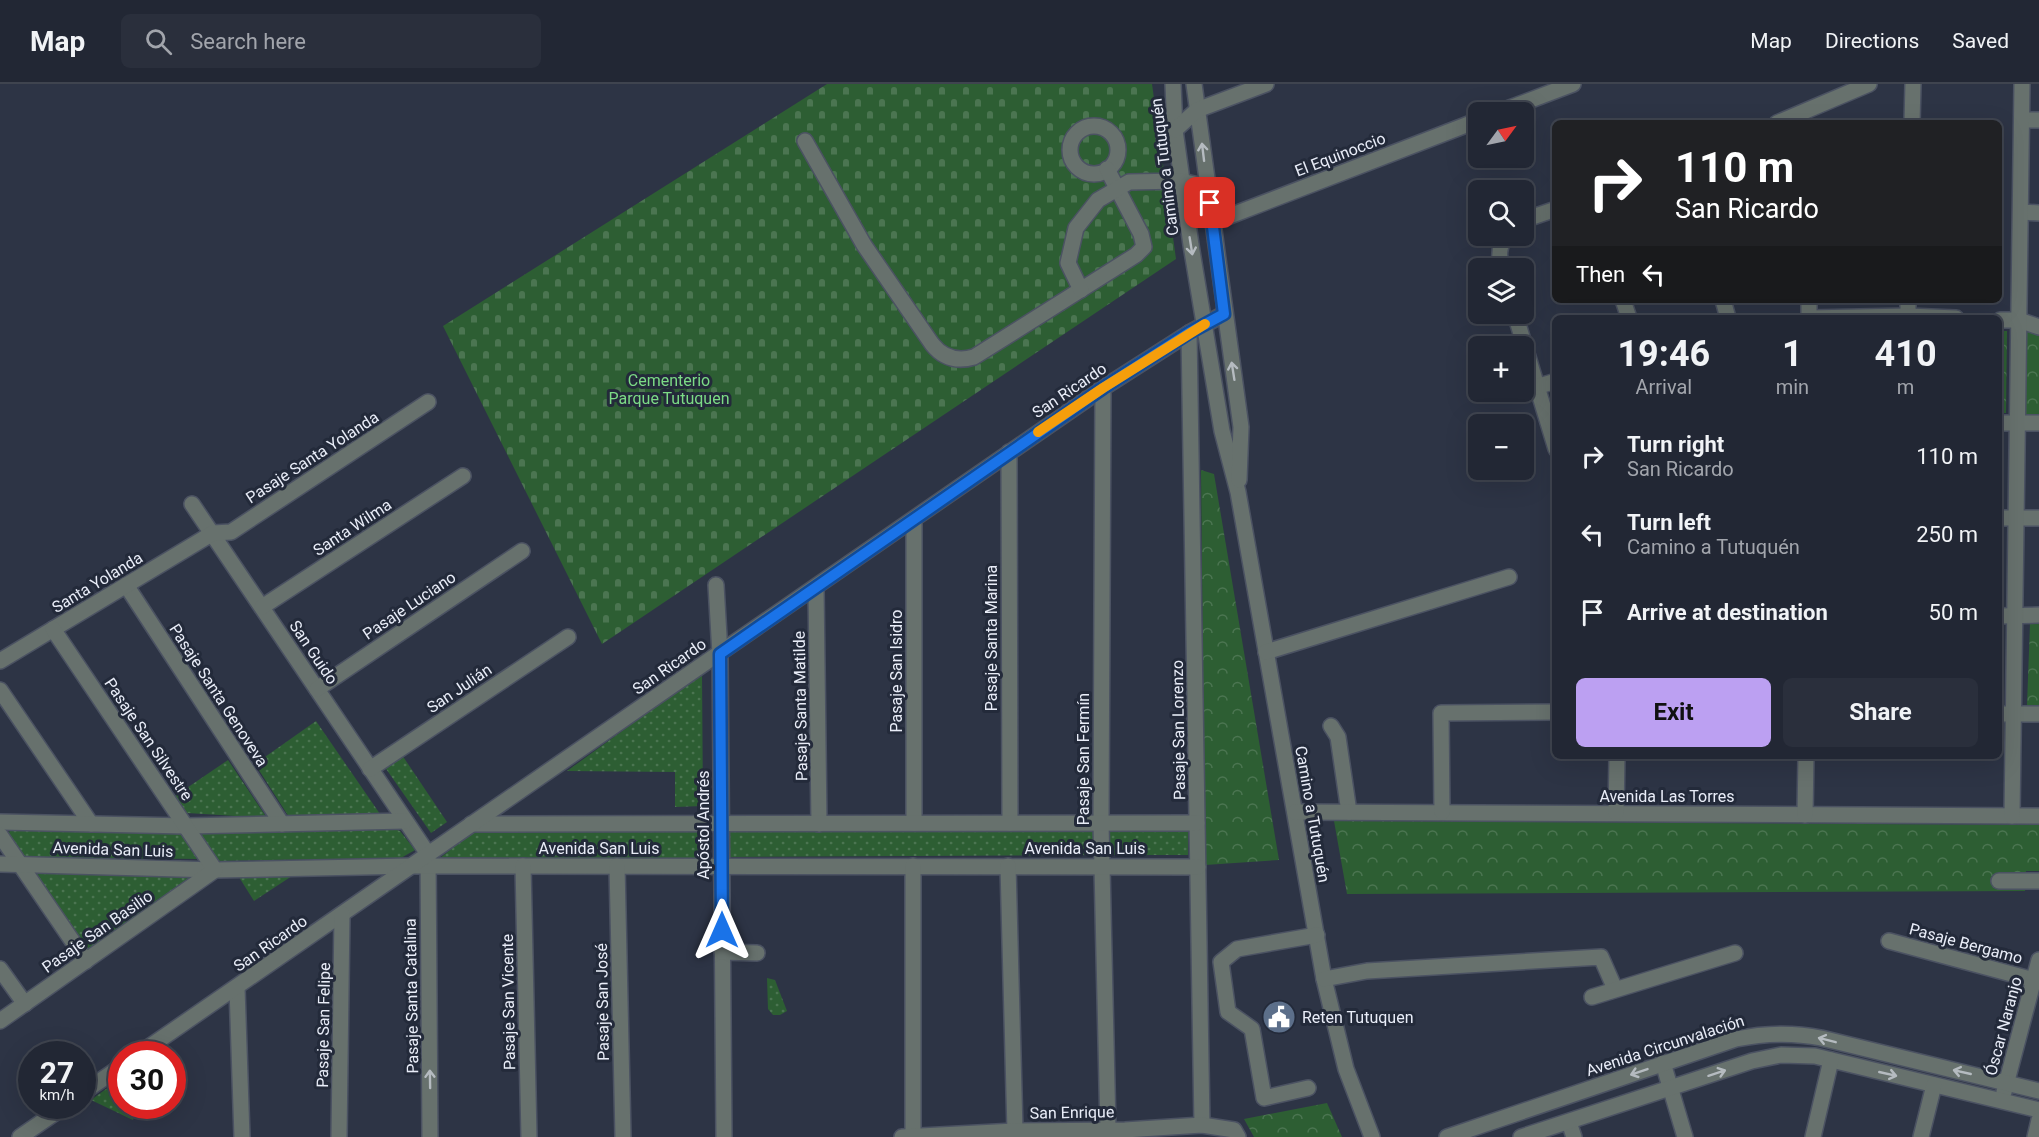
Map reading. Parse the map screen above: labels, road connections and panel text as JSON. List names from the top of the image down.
{
  "streets": {
    "street": [
      "El Equinoccio",
      "Camino a Tutuquén",
      "San Ricardo",
      "Pasaje Santa Yolanda",
      "Santa Wilma",
      "Santa Yolanda",
      "Pasaje Luciano",
      "Pasaje Santa Marina",
      "San Guido",
      "Pasaje San Isidro",
      "San Julián",
      "Pasaje Santa Genoveva",
      "Pasaje Santa Matilde",
      "Pasaje San Lorenzo",
      "Pasaje San Silvestre",
      "Pasaje San Fermín",
      "Avenida Las Torres",
      "Apóstol Andrés",
      "Avenida San Luis",
      "Pasaje San Basilio",
      "Pasaje Bergamo",
      "Pasaje Santa Catalina",
      "Pasaje San Vicente",
      "Pasaje San José",
      "Pasaje San Felipe",
      "Óscar Naranjo",
      "Avenida Circunvalación",
      "San Enrique"
    ]
  },
  "crossings": [
    ["El Equinoccio", "Camino a Tutuquén"],
    ["Camino a Tutuquén", "San Ricardo"],
    ["Camino a Tutuquén", "Avenida Las Torres"],
    ["San Ricardo", "Pasaje Santa Marina"],
    ["San Ricardo", "Pasaje San Isidro"],
    ["San Ricardo", "Pasaje Santa Matilde"],
    ["San Ricardo", "Pasaje San Lorenzo"],
    ["San Ricardo", "Pasaje San Fermín"],
    ["San Ricardo", "Apóstol Andrés"],
    ["San Ricardo", "Avenida San Luis"],
    ["San Ricardo", "Pasaje Santa Catalina"],
    ["San Ricardo", "Pasaje San Felipe"],
    ["Pasaje Santa Yolanda", "Santa Yolanda"],
    ["Pasaje Santa Yolanda", "San Guido"],
    ["Santa Wilma", "San Guido"],
    ["Santa Yolanda", "San Guido"],
    ["Santa Yolanda", "Pasaje Santa Genoveva"],
    ["Santa Yolanda", "Pasaje San Silvestre"],
    ["Pasaje Luciano", "San Guido"],
    ["Pasaje Santa Marina", "Avenida San Luis"],
    ["San Guido", "San Julián"],
    ["San Guido", "Avenida San Luis"],
    ["Pasaje San Isidro", "Avenida San Luis"],
    ["Pasaje Santa Genoveva", "Avenida San Luis"],
    ["Pasaje Santa Matilde", "Avenida San Luis"],
    ["Pasaje San Lorenzo", "Avenida San Luis"],
    ["Pasaje San Lorenzo", "San Enrique"],
    ["Pasaje San Silvestre", "Avenida San Luis"],
    ["Pasaje San Silvestre", "Pasaje San Basilio"],
    ["Pasaje San Fermín", "Avenida San Luis"],
    ["Pasaje San Fermín", "San Enrique"],
    ["Apóstol Andrés", "Avenida San Luis"],
    ["Avenida San Luis", "Pasaje San Basilio"],
    ["Avenida San Luis", "Pasaje Santa Catalina"],
    ["Avenida San Luis", "Pasaje San Vicente"],
    ["Avenida San Luis", "Pasaje San José"],
    ["Pasaje Bergamo", "Óscar Naranjo"],
    ["Óscar Naranjo", "Avenida Circunvalación"]
  ],
  "one_way": ["Pasaje Santa Catalina"],
  "parks": ["Cementerio Parque Tutuquen"],
  "places": {
    "public building": ["Reten Tutuquen"]
  },
  "north": "top right",
  "page": {
    "header": "Map",
    "search": "Search here",
    "nav": ["Map", "Directions", "Saved"],
    "map_buttons": ["+", "−"],
    "turn": ["110 m", "San Ricardo"],
    "then": "Then",
    "eta": [
      "19:46",
      "Arrival",
      "1",
      "min",
      "410",
      "m"
    ],
    "list": [
      {
        "name": "Turn right",
        "note": "San Ricardo",
        "value": "110 m"
      },
      {
        "name": "Turn left",
        "note": "Camino a Tutuquén",
        "value": "250 m"
      },
      {
        "name": "Arrive at destination",
        "value": "50 m"
      }
    ],
    "buttons": ["Exit", "Share"],
    "speed": "27 km/h",
    "limit": "30"
  }
}
